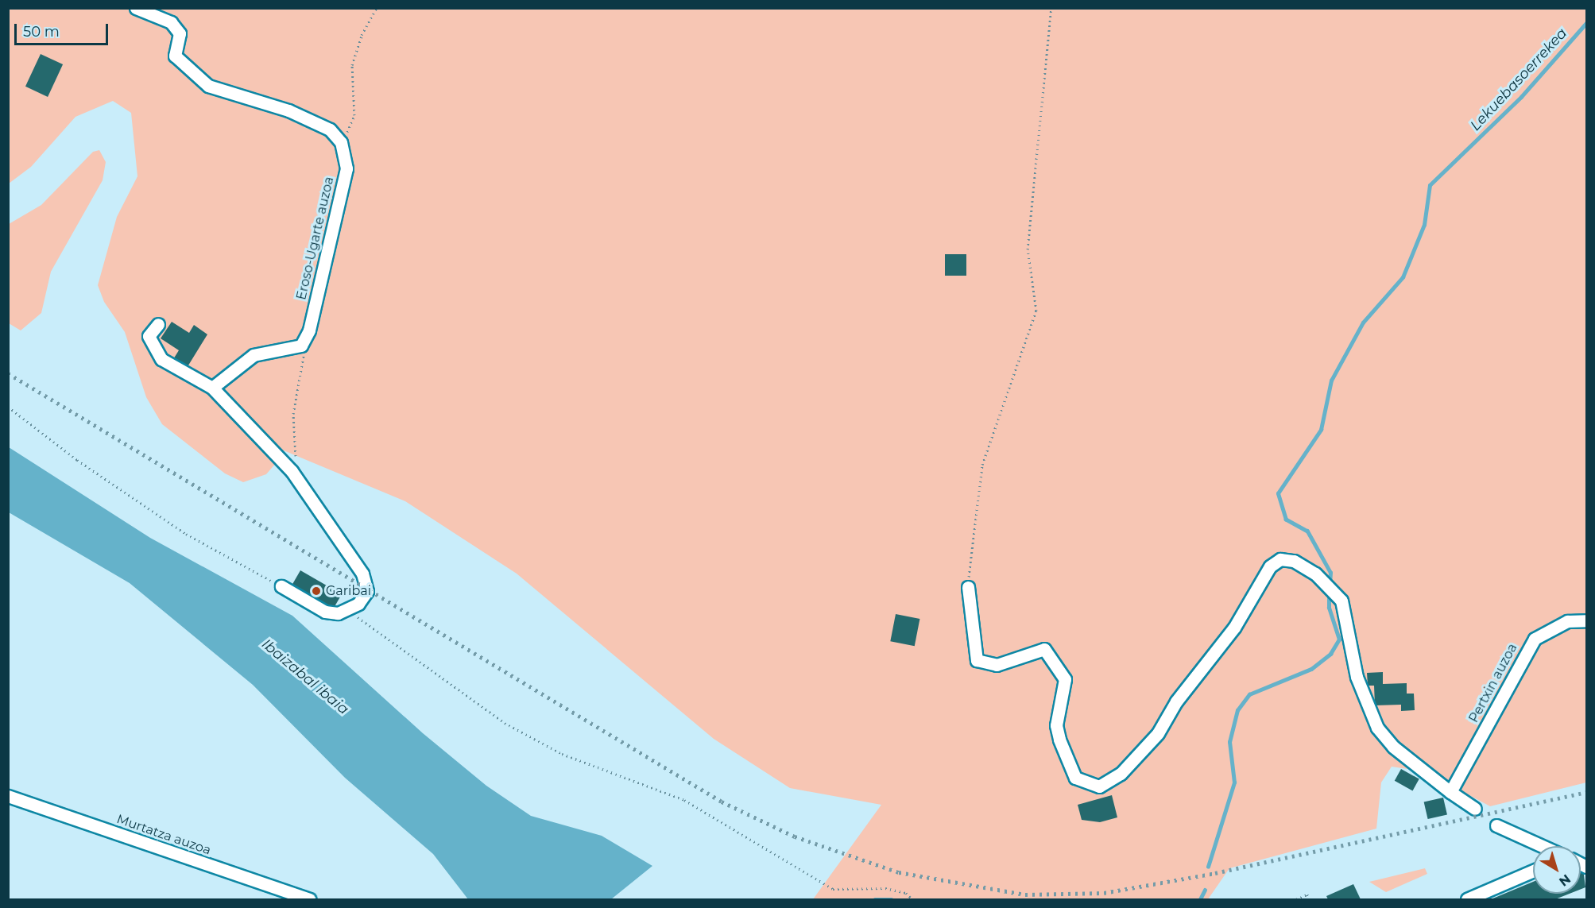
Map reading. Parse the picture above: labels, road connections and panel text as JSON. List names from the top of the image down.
{
  "streets": {
    "street": ["Eroso-Ugarte auzoa", "Pertxin auzoa", "Murtatza auzoa"]
  },
  "water": ["Lekuebasoerrekea", "Ibaizabal ibaia"],
  "places": ["Garibai"],
  "scale_bar": "50 m",
  "north": "bottom right"
}
